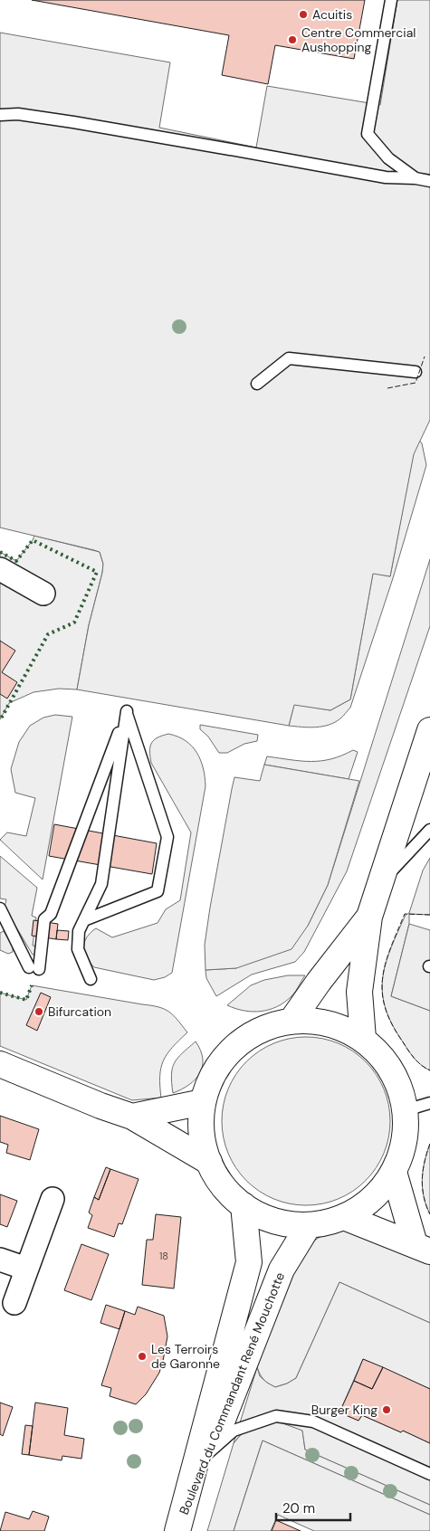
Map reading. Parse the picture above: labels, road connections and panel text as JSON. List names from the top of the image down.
{
  "streets": {
    "main road": ["Boulevard du Commandant René Mouchotte"]
  },
  "places": [
    "Acuitis",
    "Centre Commercial Aushopping",
    "Bifurcation",
    "Les Terroirs de Garonne",
    "Burger King"
  ],
  "house_numbers": ["18"],
  "scale_bar": "20 m"
}
